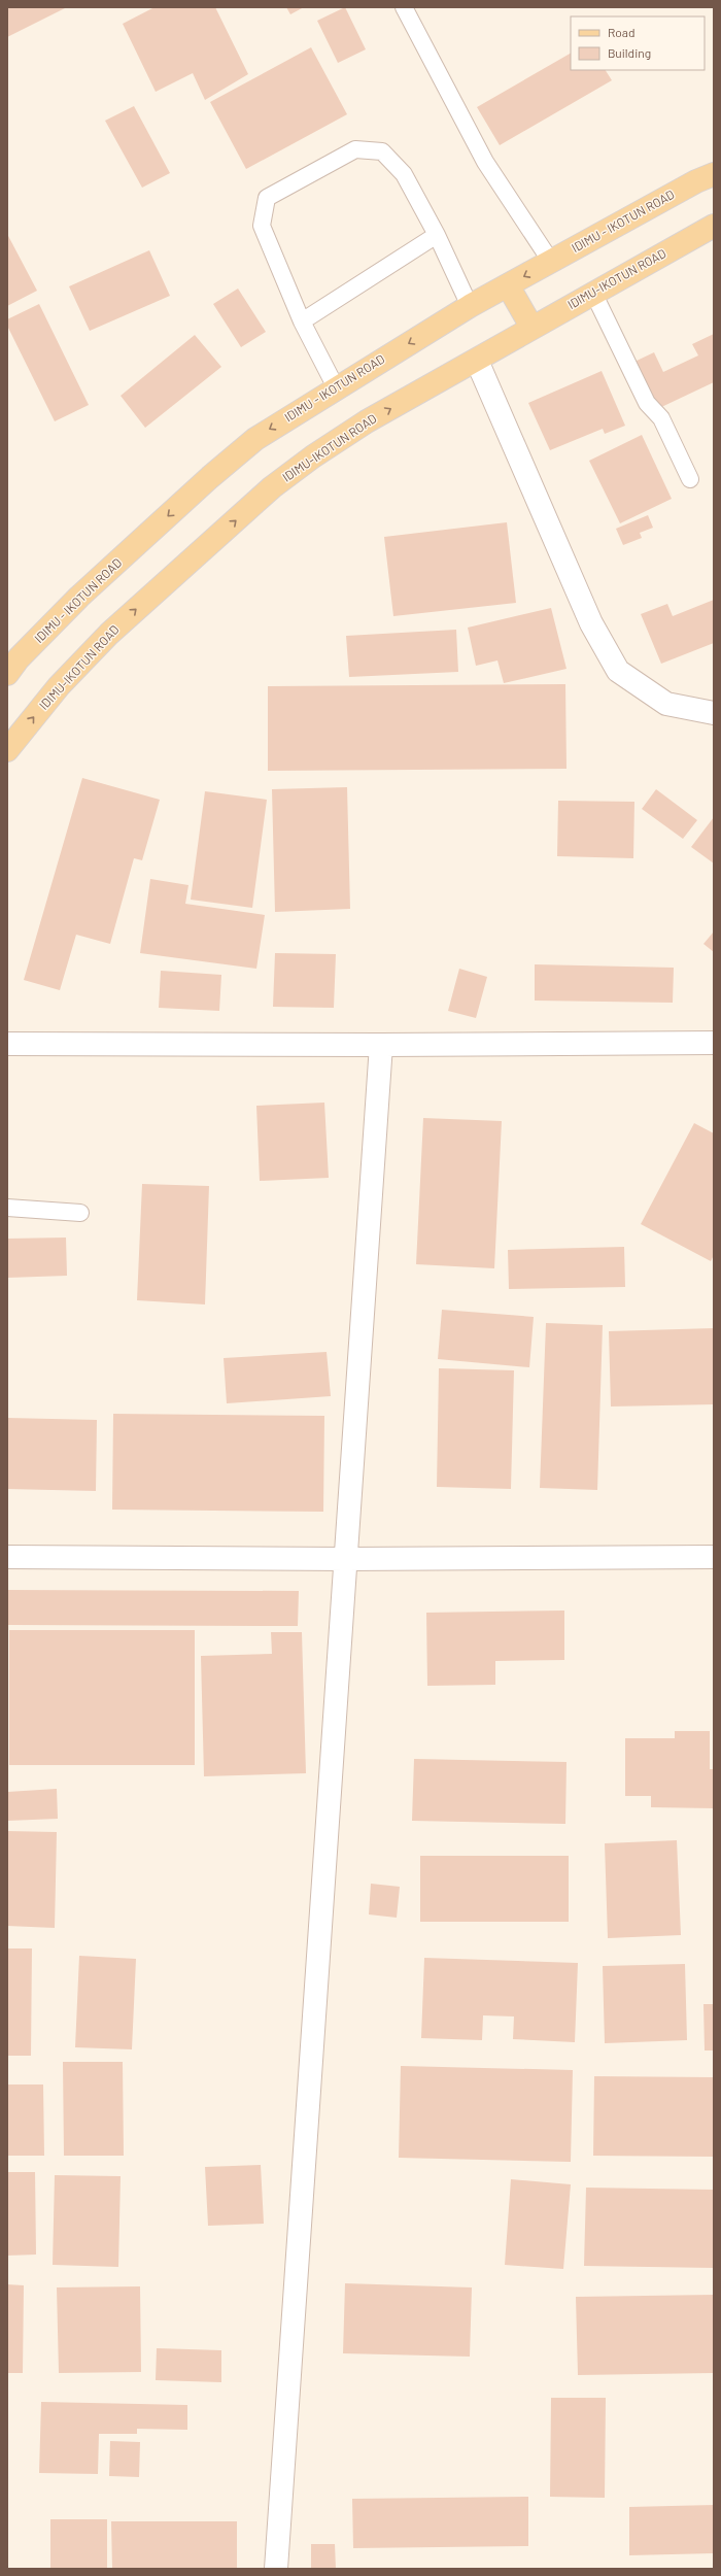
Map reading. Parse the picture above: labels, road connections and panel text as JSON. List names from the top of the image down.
{
  "streets": {
    "main road": ["IDIMU - IKOTUN ROAD", "IDIMU-IKOTUN ROAD"]
  },
  "one_way": ["IDIMU - IKOTUN ROAD", "IDIMU-IKOTUN ROAD"],
  "legend": ["Road", "Building"]
}
